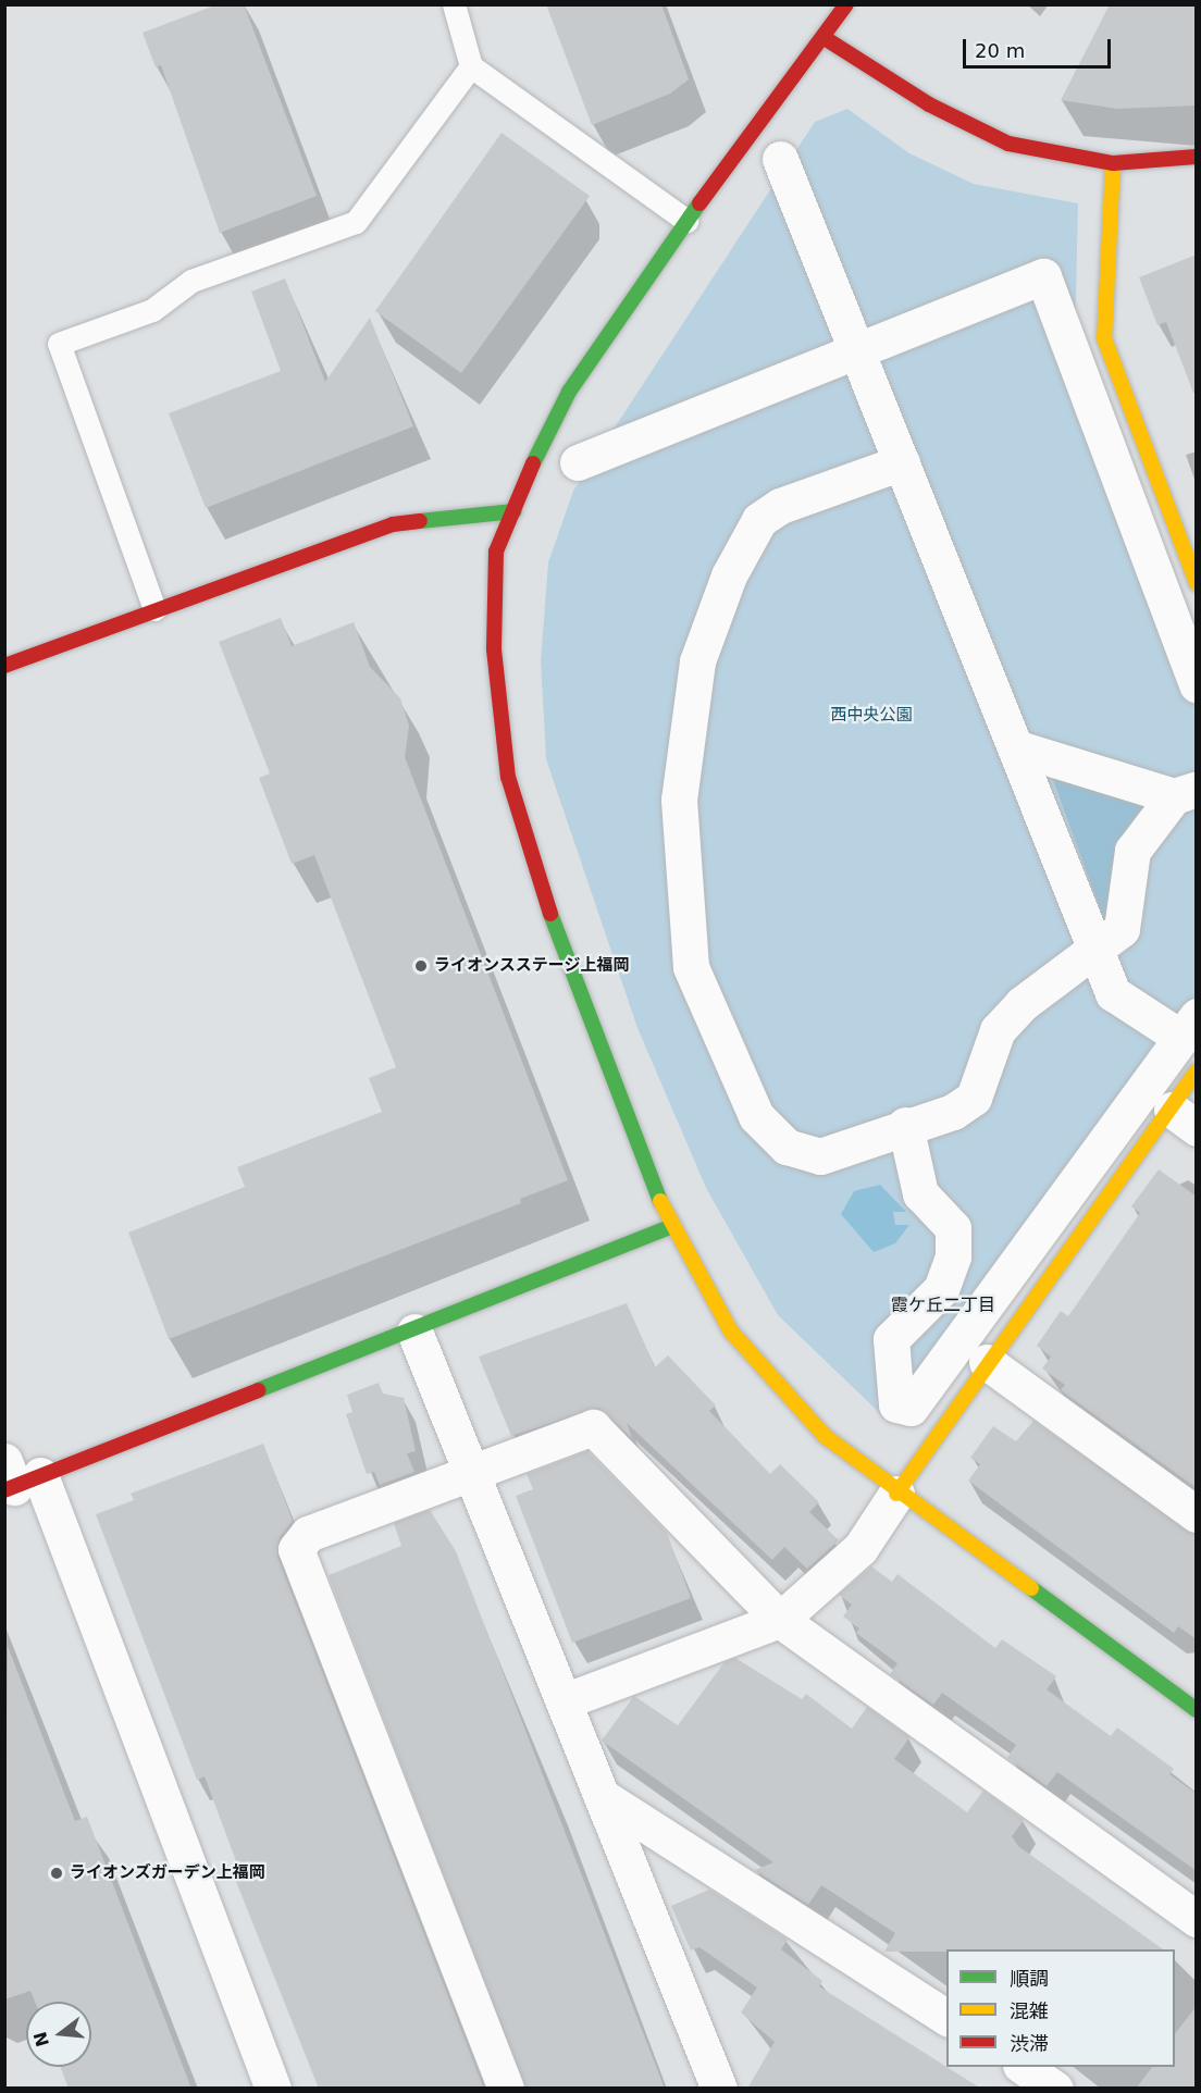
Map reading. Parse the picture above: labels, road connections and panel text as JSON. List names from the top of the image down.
{
  "districts": ["霞ケ丘二丁目"],
  "parks": ["西中央公園"],
  "places": ["ライオンスステージ上福岡", "ライオンズガーデン上福岡"],
  "legend": ["順調", "混雑", "渋滞"],
  "scale_bar": "20 m",
  "north": "left"
}
